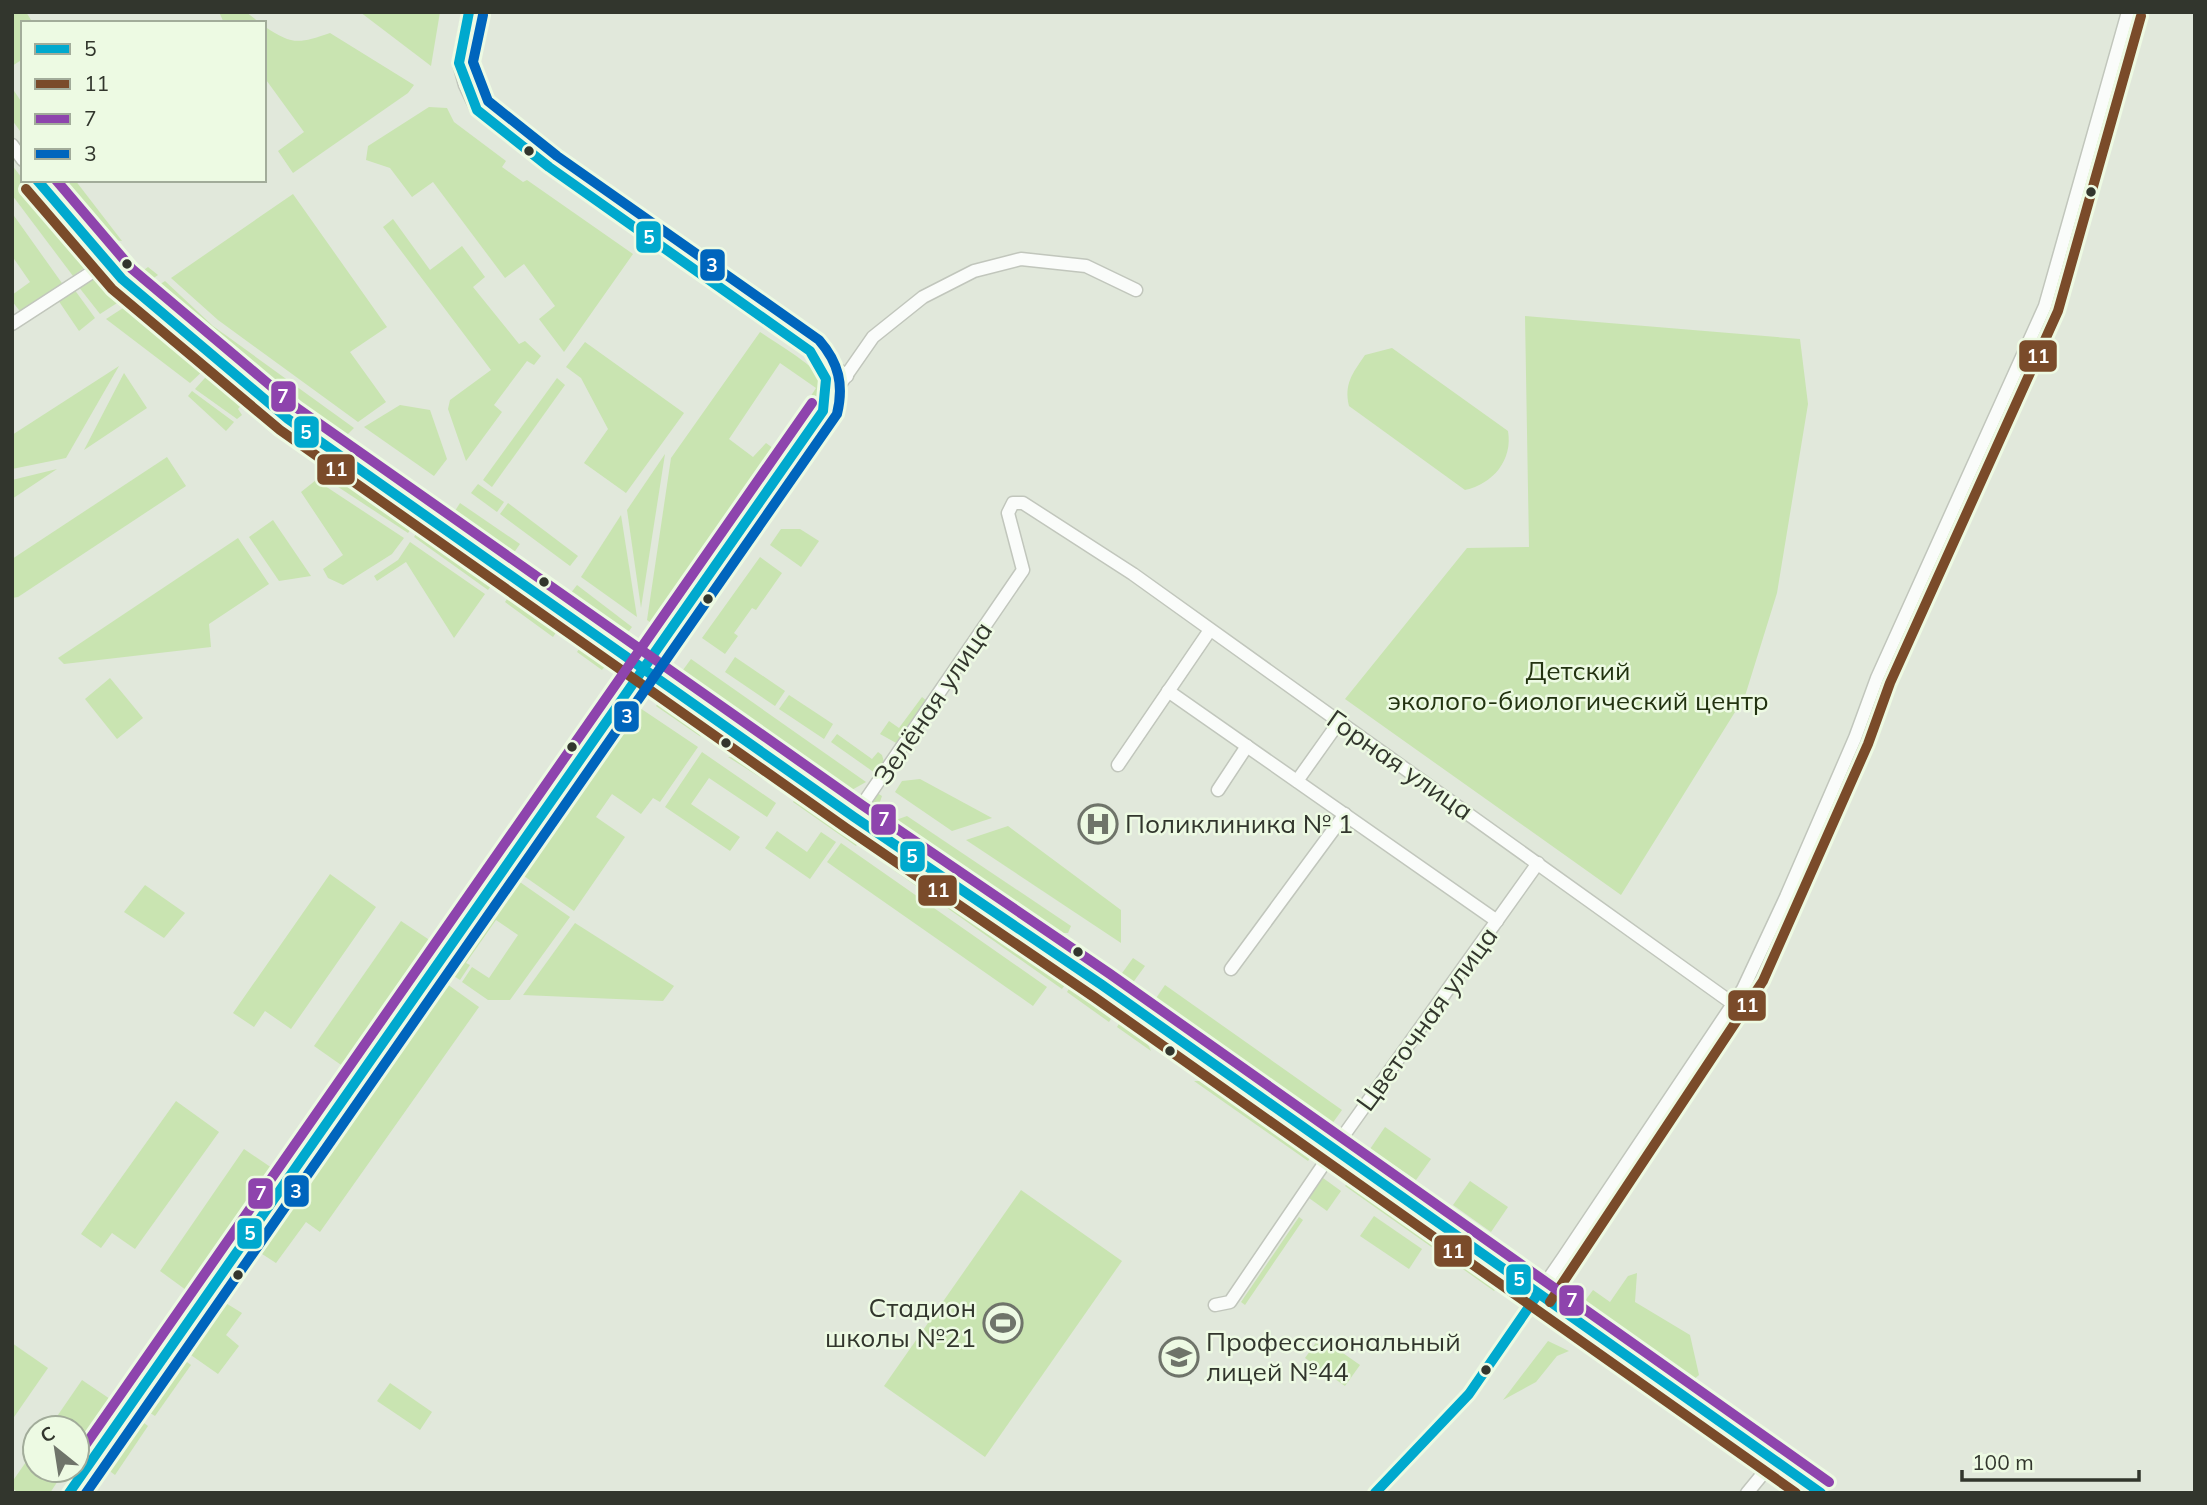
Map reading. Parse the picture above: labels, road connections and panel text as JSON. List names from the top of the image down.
{
  "streets": {
    "street": ["Зелёная улица", "Горная улица", "Цветочная улица"]
  },
  "crossings": [
    ["Зелёная улица", "Горная улица"],
    ["Горная улица", "Цветочная улица"]
  ],
  "parks": ["Детский эколого-биологический центр"],
  "places": {
    "hospital": ["Поликлиника № 1"],
    "sports": ["Стадион школы №21"],
    "school or university": ["Профессиональный лицей №44"]
  },
  "lines": [
    "transit line 5",
    "transit line 3",
    "transit line 11",
    "transit line 7"
  ],
  "legend": [
    "5",
    "11",
    "7",
    "3"
  ],
  "scale_bar": "100 m",
  "north": "top left"
}
